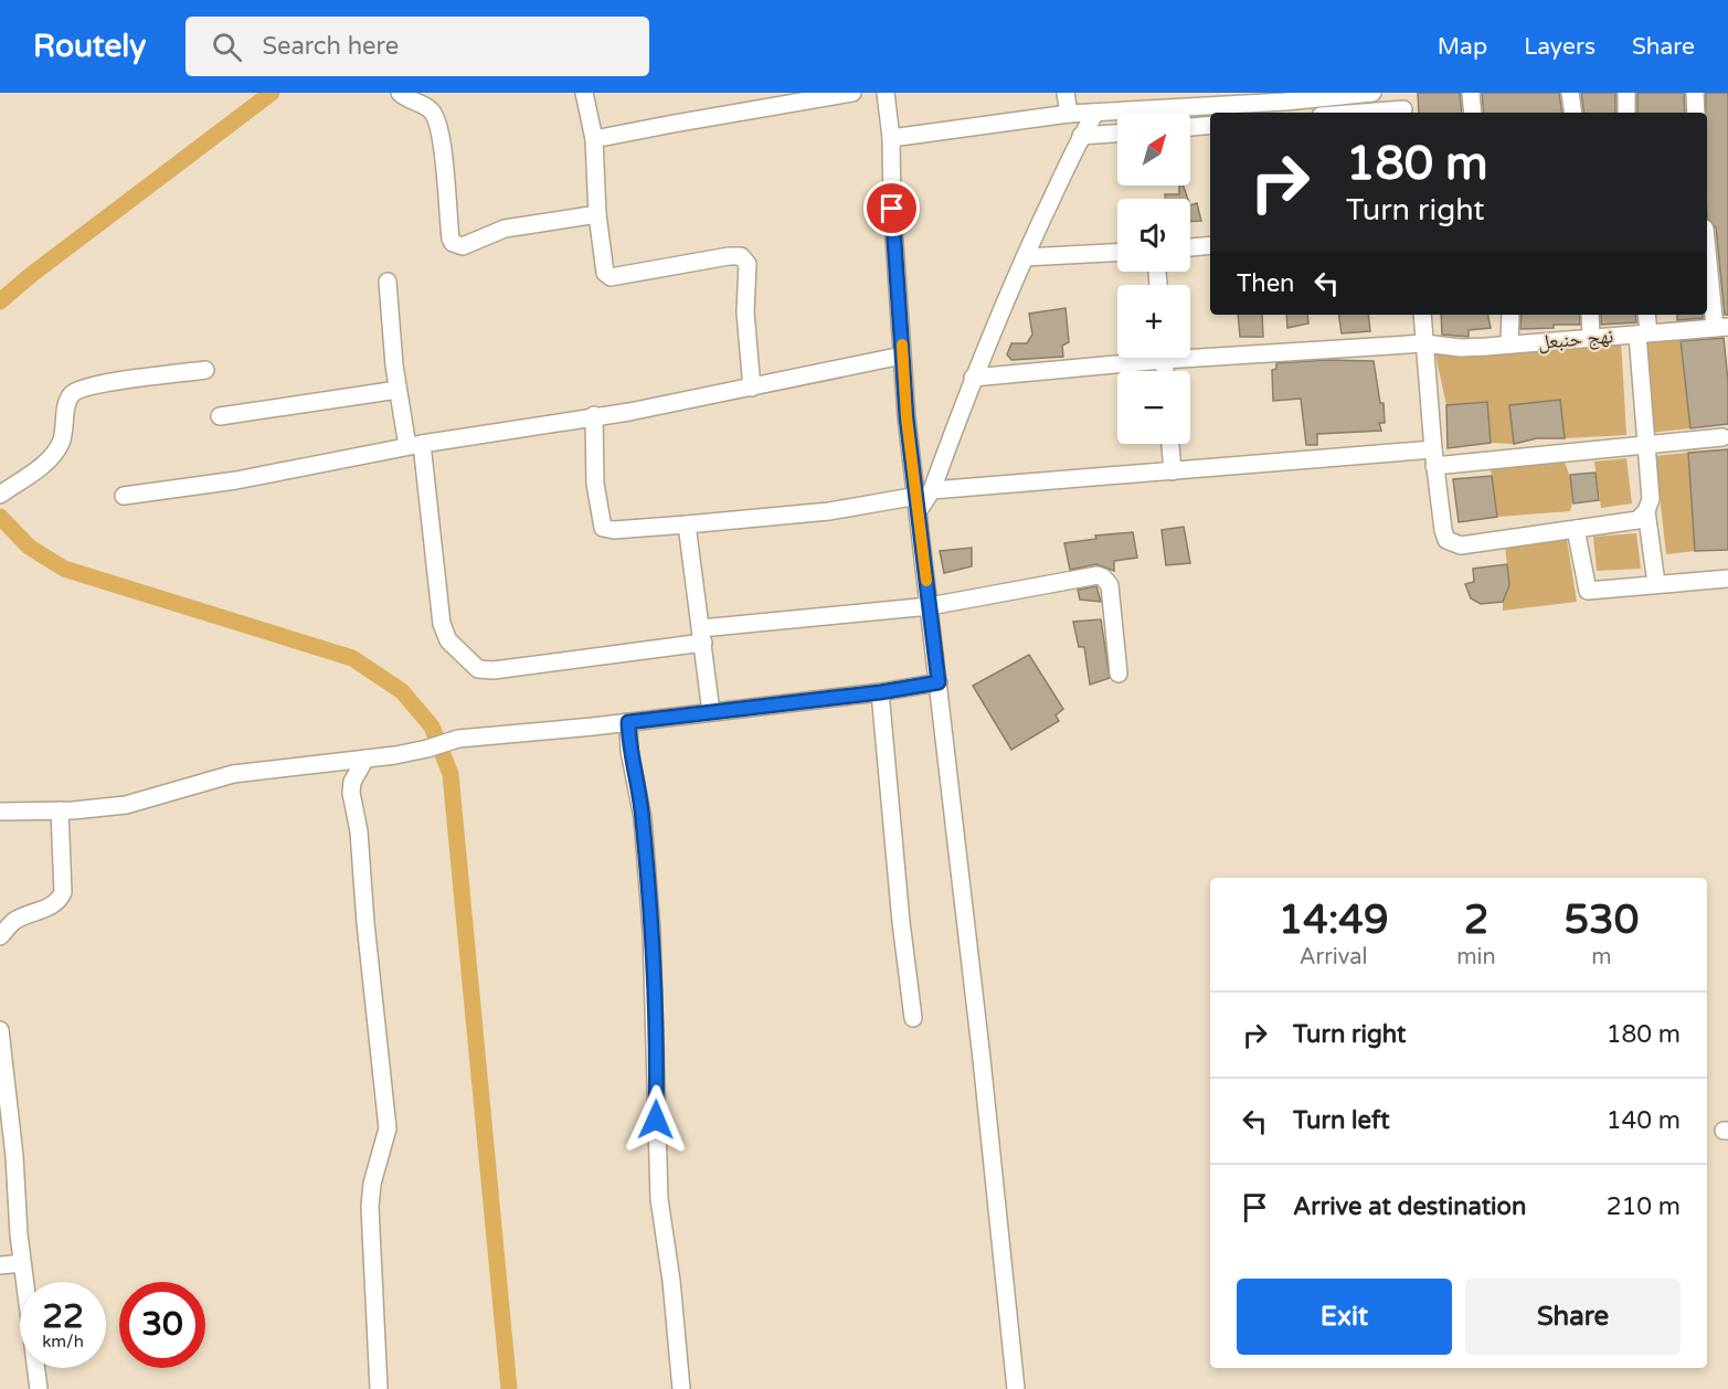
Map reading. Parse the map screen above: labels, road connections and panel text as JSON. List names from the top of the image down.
{
  "streets": {
    "street": ["نهج حنبعل"]
  },
  "north": "top right",
  "page": {
    "header": "Routely",
    "search": "Search here",
    "nav": ["Map", "Layers", "Share"],
    "map_buttons": ["+", "−"],
    "turn": ["180 m", "Turn right"],
    "then": "Then",
    "eta": [
      "14:49",
      "Arrival",
      "2",
      "min",
      "530",
      "m"
    ],
    "list": [
      {
        "name": "Turn right",
        "value": "180 m"
      },
      {
        "name": "Turn left",
        "value": "140 m"
      },
      {
        "name": "Arrive at destination",
        "value": "210 m"
      }
    ],
    "buttons": ["Exit", "Share"],
    "speed": "22 km/h",
    "limit": "30"
  }
}
